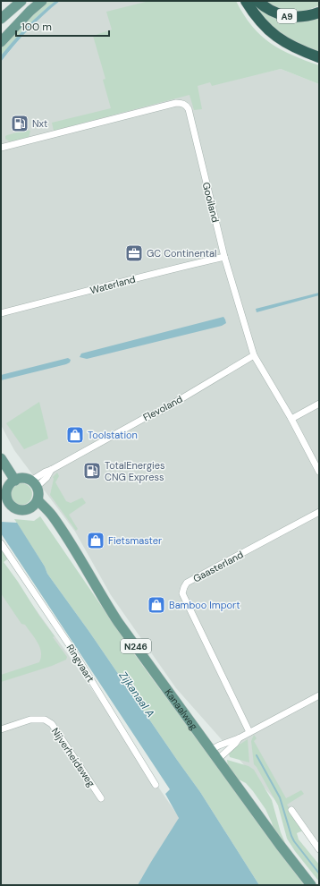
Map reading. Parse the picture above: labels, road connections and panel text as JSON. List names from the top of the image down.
{
  "streets": {
    "highway": ["A9"],
    "main road": ["N246", "Kanaalweg"],
    "street": [
      "Gooiland",
      "Waterland",
      "Flevoland",
      "Gaasterland",
      "Ringvaart",
      "Nijverheidsweg"
    ]
  },
  "crossings": [
    ["Gooiland", "Waterland"],
    ["Gooiland", "Flevoland"],
    ["Flevoland", "N246"],
    ["Flevoland", "Kanaalweg"],
    ["N246", "Kanaalweg"]
  ],
  "water": ["Zijkanaal A"],
  "places": {
    "fuel station": ["Nxt", "TotalEnergies CNG Express"],
    "office": ["GC Continental"],
    "shop": ["Toolstation", "Fietsmaster", "Bamboo Import"]
  },
  "scale_bar": "100 m"
}
